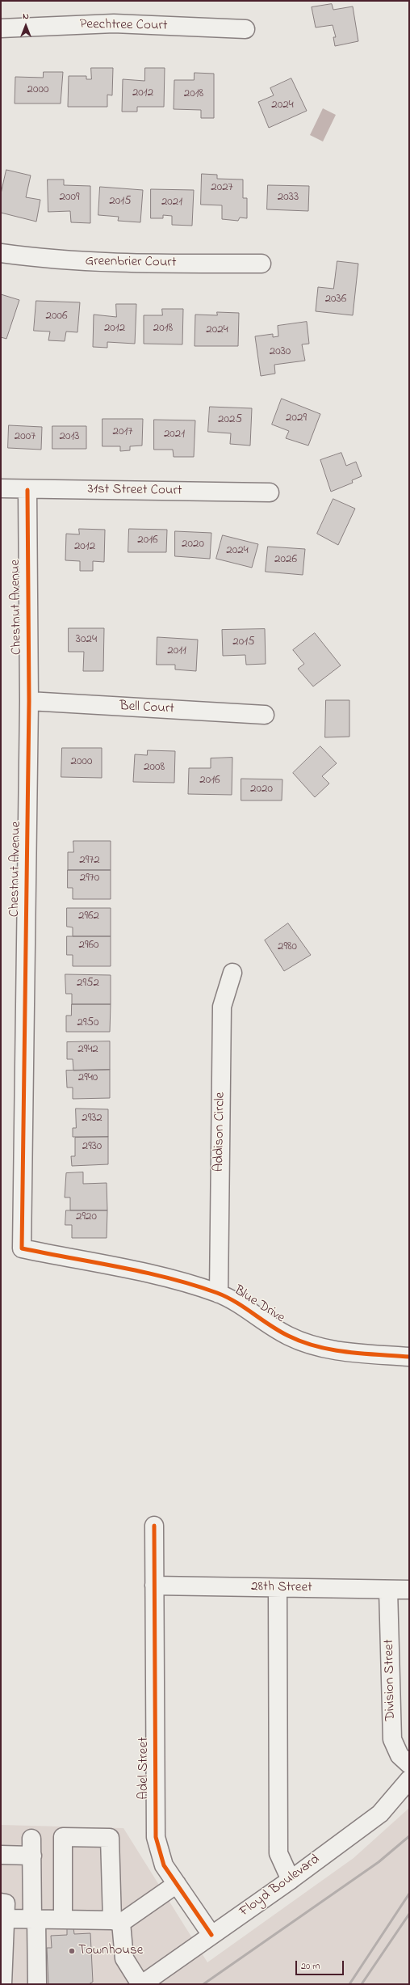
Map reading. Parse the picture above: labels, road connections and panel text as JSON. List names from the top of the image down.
{
  "streets": {
    "street": [
      "Peechtree Court",
      "Greenbrier Court",
      "31st Street Court",
      "Chestnut Avenue",
      "Bell Court",
      "Addison Circle",
      "Blue Drive",
      "28th Street",
      "Division Street",
      "Adel Street",
      "Floyd Boulevard"
    ]
  },
  "crossings": [
    ["31st Street Court", "Chestnut Avenue"],
    ["Chestnut Avenue", "Bell Court"],
    ["Chestnut Avenue", "Blue Drive"],
    ["Addison Circle", "Blue Drive"],
    ["28th Street", "Division Street"],
    ["28th Street", "Adel Street"],
    ["Adel Street", "Floyd Boulevard"]
  ],
  "places": ["Townhouse"],
  "house_numbers": [
    "2000",
    "2012",
    "2018",
    "2024",
    "2027",
    "2009",
    "2033",
    "2015",
    "2021",
    "2036",
    "2006",
    "2012",
    "2018",
    "2024",
    "2030",
    "2029",
    "2025",
    "2017",
    "2021",
    "2007",
    "2013",
    "2016",
    "2020",
    "2012",
    "2024",
    "2026",
    "3024",
    "2015",
    "2011",
    "2000",
    "2008",
    "2016",
    "2020",
    "2972",
    "2970",
    "2962",
    "2960",
    "2980",
    "2952",
    "2950",
    "2942",
    "2940",
    "2932",
    "2930",
    "2920"
  ],
  "scale_bar": "20 m",
  "north": "top"
}
